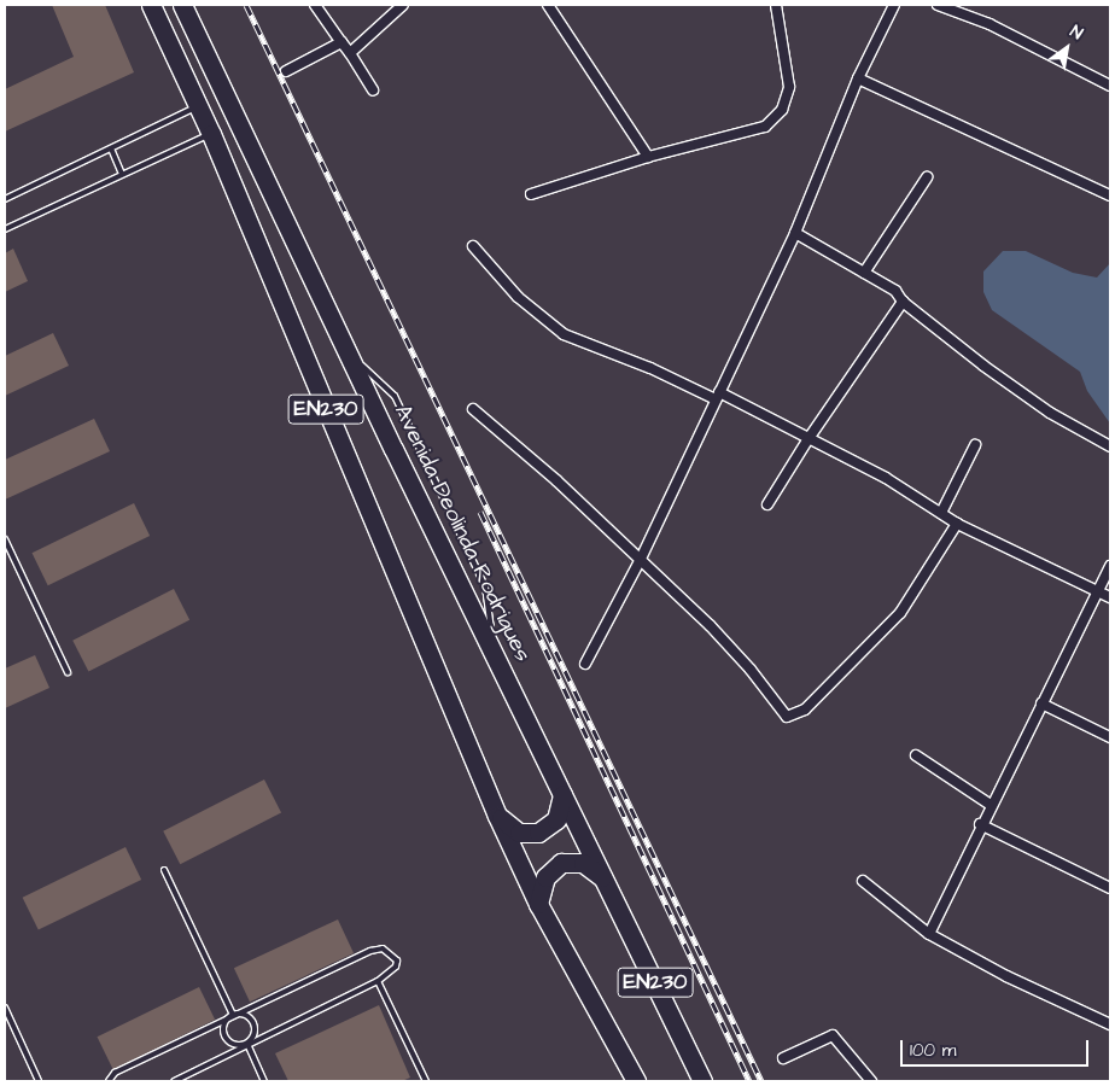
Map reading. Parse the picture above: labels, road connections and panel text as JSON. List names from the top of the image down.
{
  "streets": {
    "highway": ["EN230", "Avenida Deolinda Rodrigues"]
  },
  "scale_bar": "100 m",
  "north": "top right"
}
